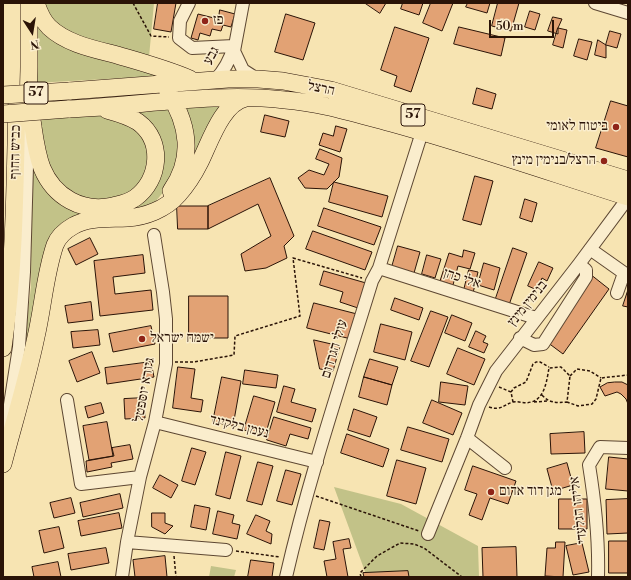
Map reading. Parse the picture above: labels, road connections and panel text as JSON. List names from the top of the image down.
{
  "streets": {
    "highway": ["הרצל", "57", "כביש החוף"],
    "street": [
      "גבע",
      "אלי כהן",
      "בנימין מינץ",
      "עולי הגרדום",
      "גיורא יוספטל",
      "נעמן בלקינד",
      "אליהו הגלעדי"
    ]
  },
  "crossings": [
    ["גבע", "הרצל"],
    ["הרצל", "בנימין מינץ"],
    ["הרצל", "עולי הגרדום"],
    ["אלי כהן", "בנימין מינץ"],
    ["אלי כהן", "עולי הגרדום"],
    ["עולי הגרדום", "נעמן בלקינד"],
    ["גיורא יוספטל", "נעמן בלקינד"]
  ],
  "places": [
    "פז",
    "ביטוח לאומי",
    "הרצל/בנימין מינץ",
    "ישמח ישראל",
    "מגן דוד אדום"
  ],
  "scale_bar": "50 m",
  "north": "bottom"
}
